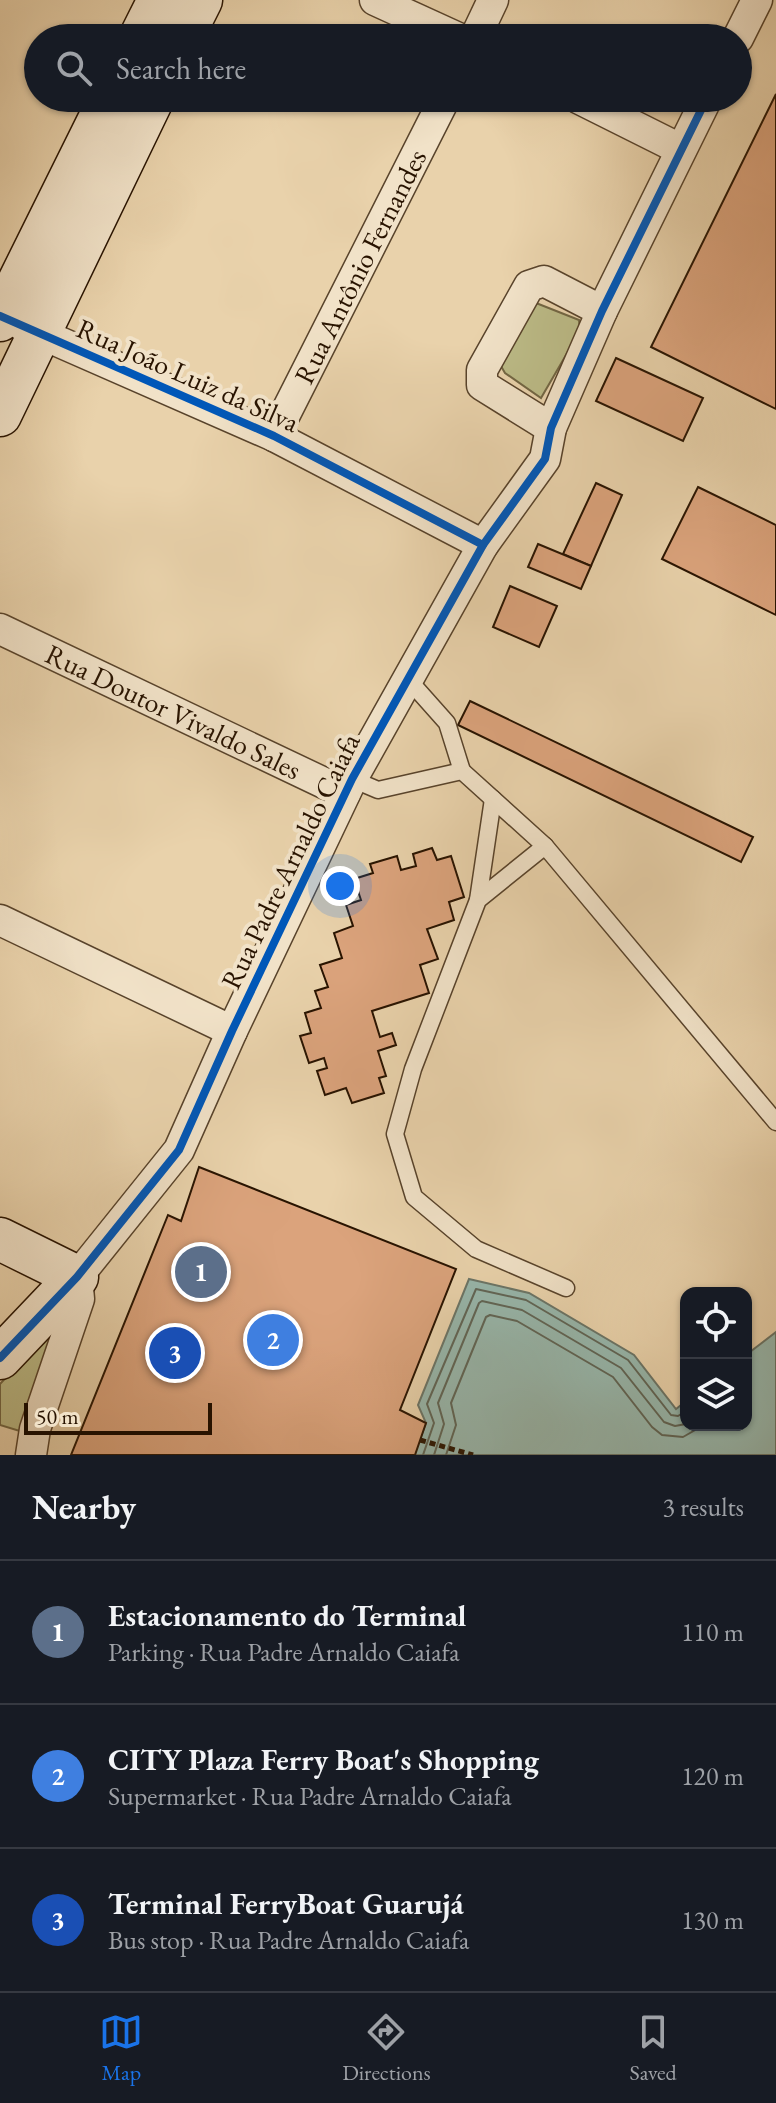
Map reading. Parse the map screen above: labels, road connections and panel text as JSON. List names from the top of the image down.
{
  "streets": {
    "street": [
      "Rua Antônio Fernandes",
      "Rua João Luiz da Silva",
      "Rua Doutor Vivaldo Sales",
      "Rua Padre Arnaldo Caiafa"
    ]
  },
  "crossings": [
    ["Rua Antônio Fernandes", "Rua João Luiz da Silva"],
    ["Rua João Luiz da Silva", "Rua Padre Arnaldo Caiafa"],
    ["Rua Doutor Vivaldo Sales", "Rua Padre Arnaldo Caiafa"]
  ],
  "scale_bar": "50 m",
  "page": {
    "search": "Search here",
    "pins": ["1", "2", "3"],
    "scale": "50 m",
    "heading": ["Nearby", "3 results"],
    "list": [
      {
        "mark": "1",
        "name": "Estacionamento do Terminal",
        "note": "Parking · Rua Padre Arnaldo Caiafa",
        "value": "110 m"
      },
      {
        "mark": "2",
        "name": "CITY Plaza Ferry Boat's Shopping",
        "note": "Supermarket · Rua Padre Arnaldo Caiafa",
        "value": "120 m"
      },
      {
        "mark": "3",
        "name": "Terminal FerryBoat Guarujá",
        "note": "Bus stop · Rua Padre Arnaldo Caiafa",
        "value": "130 m"
      }
    ],
    "nav": ["Map", "Directions", "Saved"]
  }
}
